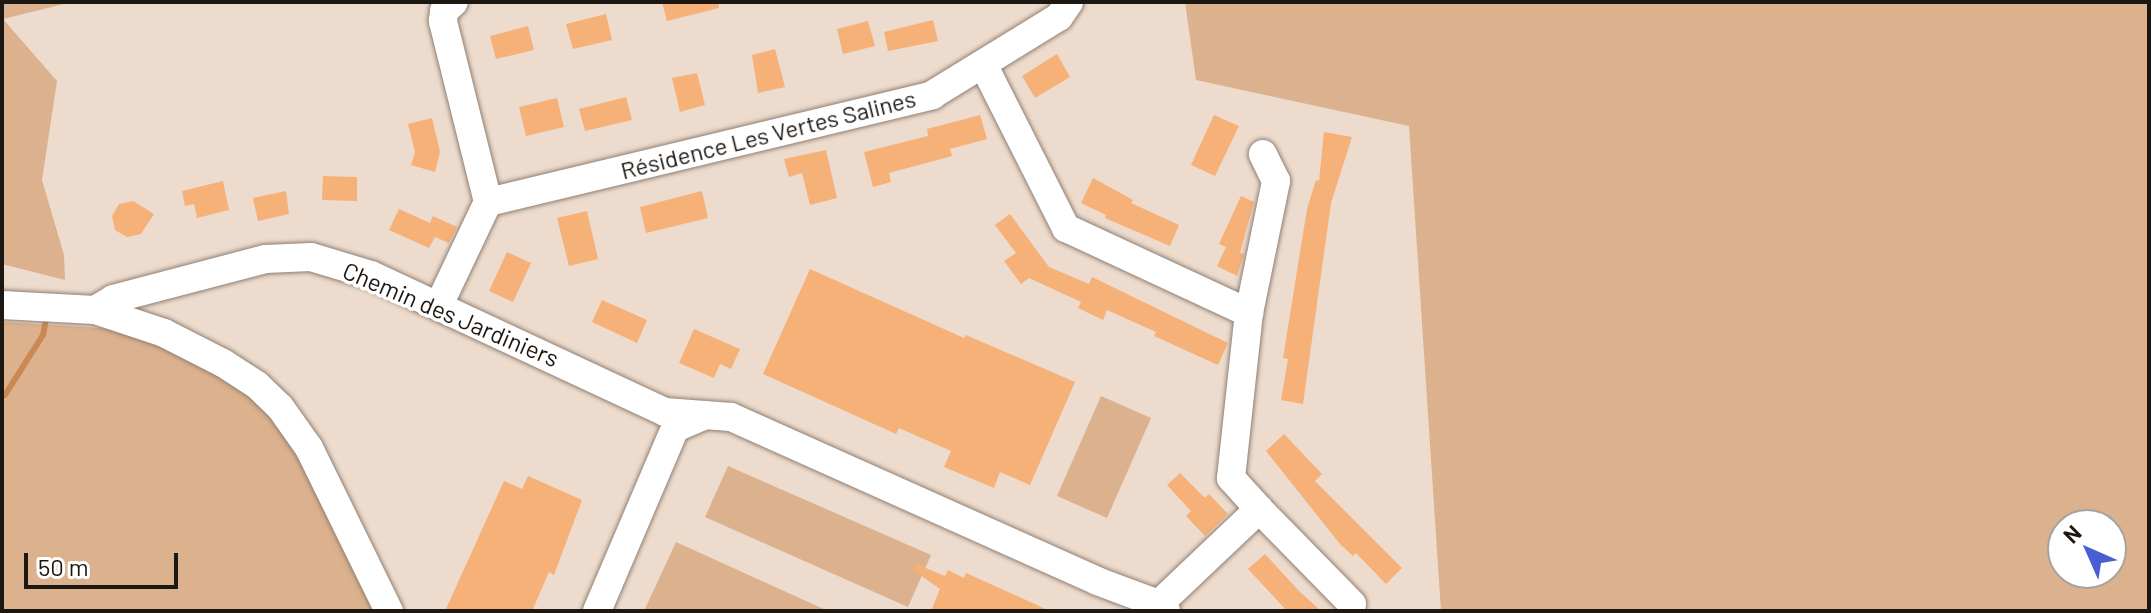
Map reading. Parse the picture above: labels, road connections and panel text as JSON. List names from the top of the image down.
{
  "streets": {
    "street": ["Résidence Les Vertes Salines", "Chemin des Jardiniers"]
  },
  "scale_bar": "50 m",
  "north": "top left"
}
